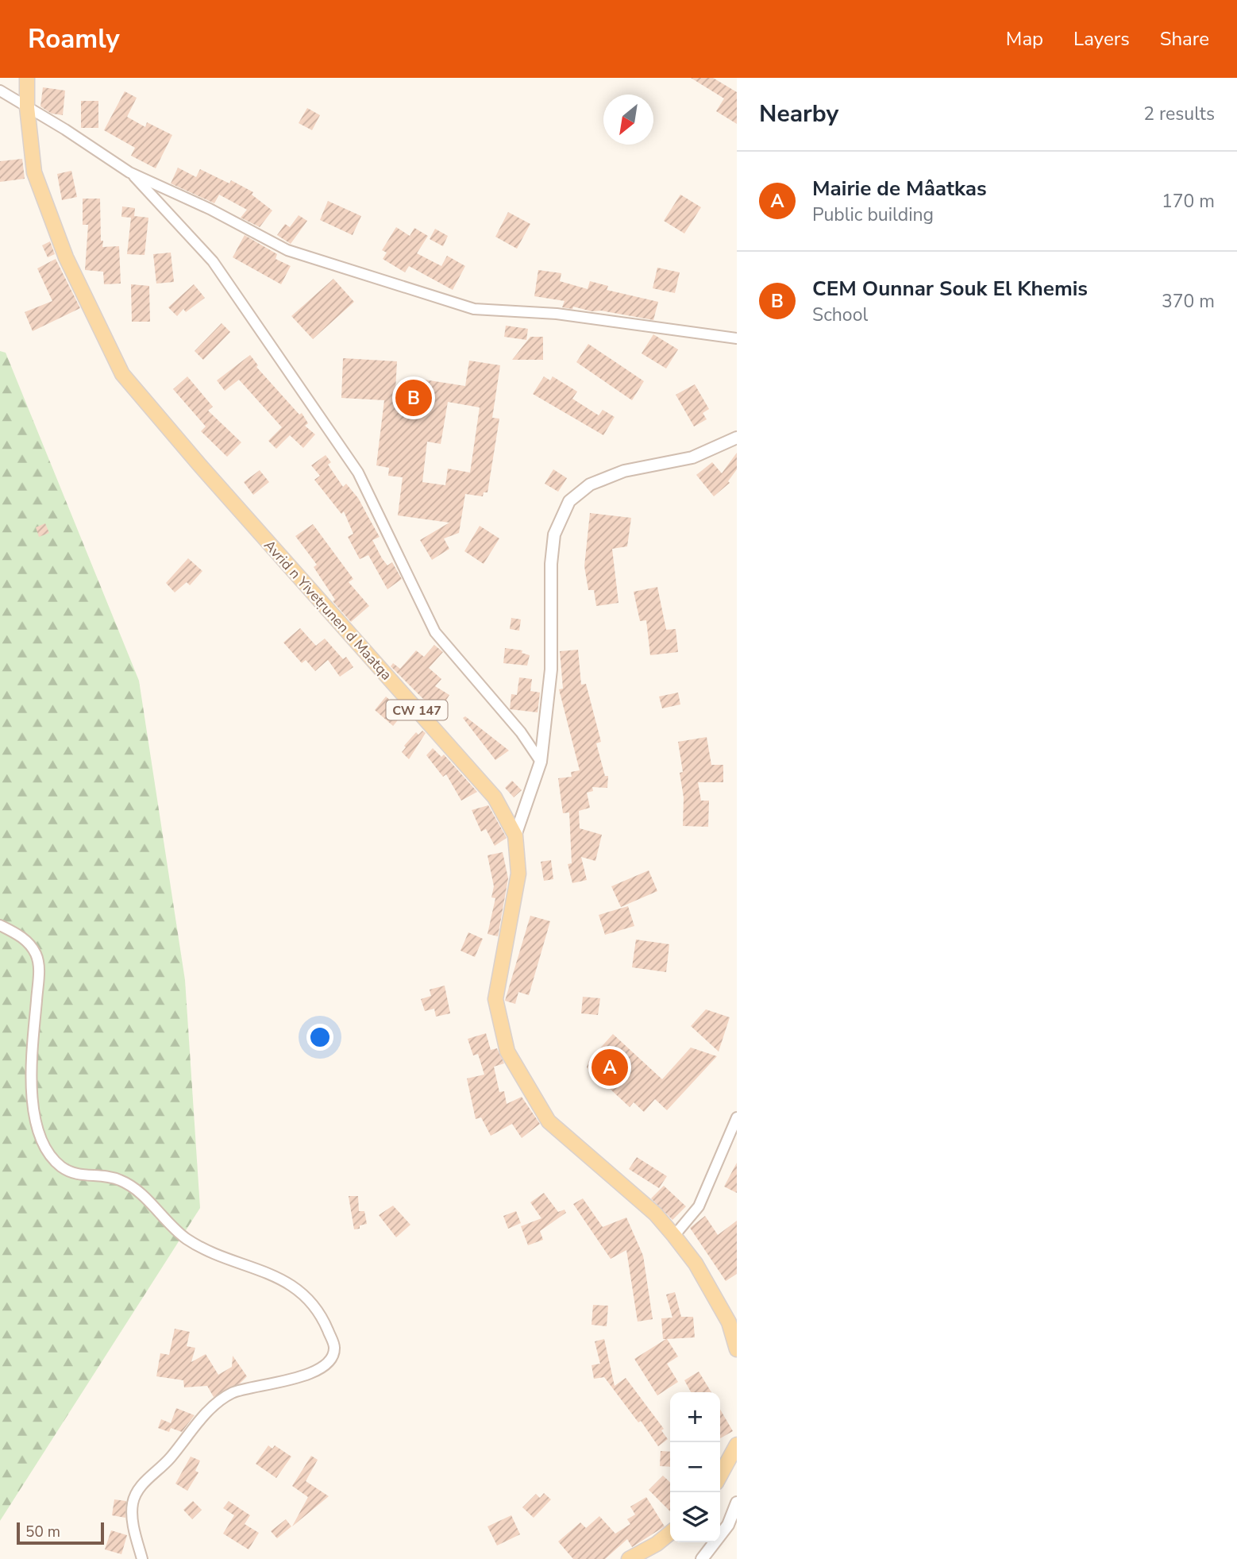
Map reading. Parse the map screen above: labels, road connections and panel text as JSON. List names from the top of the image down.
{
  "streets": {
    "main road": ["Avrid n Yivetṛunen d Maatqa", "CW 147"]
  },
  "scale_bar": "50 m",
  "north": "bottom left",
  "page": {
    "header": "Roamly",
    "nav": ["Map", "Layers", "Share"],
    "heading": ["Nearby", "2 results"],
    "list": [
      {
        "mark": "A",
        "name": "Mairie de Mâatkas",
        "note": "Public building",
        "value": "170 m"
      },
      {
        "mark": "B",
        "name": "CEM Ounnar Souk El Khemis",
        "note": "School",
        "value": "370 m"
      }
    ],
    "pins": ["B", "A"],
    "map_buttons": ["+", "−"],
    "scale": "50 m"
  }
}
